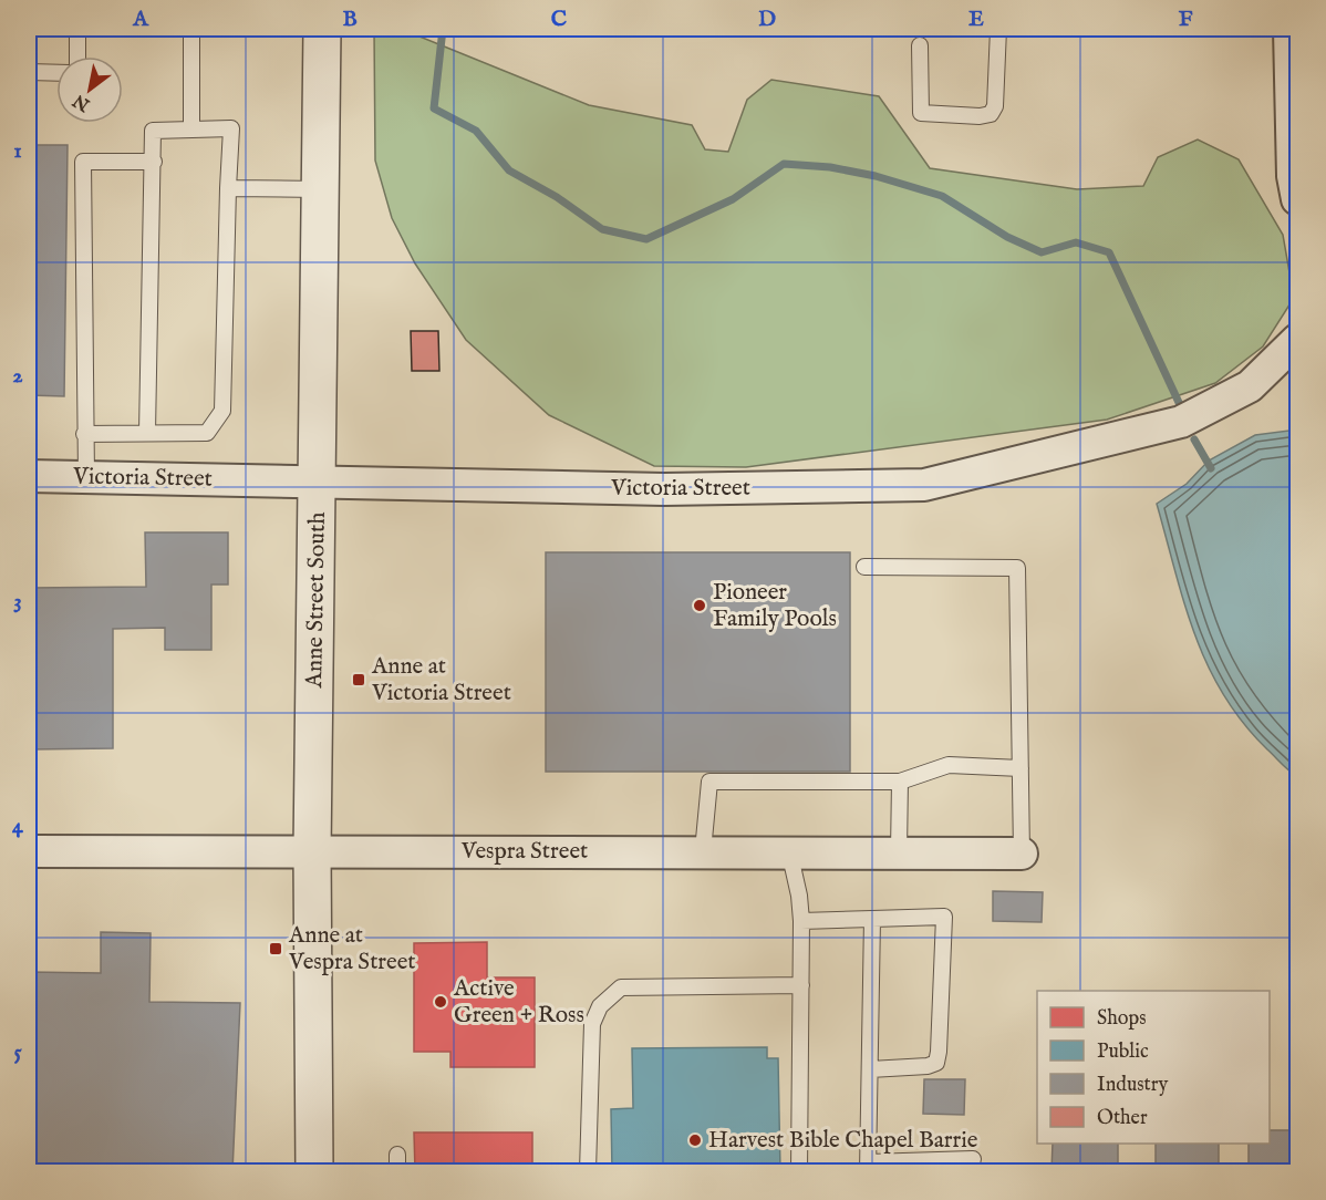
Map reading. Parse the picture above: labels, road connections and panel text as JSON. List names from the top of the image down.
{
  "streets": {
    "street": ["Victoria Street", "Anne Street South", "Vespra Street"]
  },
  "crossings": [
    ["Victoria Street", "Anne Street South"],
    ["Anne Street South", "Vespra Street"]
  ],
  "places": {
    "other": ["Pioneer Family Pools", "Active Green + Ross", "Harvest Bible Chapel Barrie"],
    "transit": ["Anne at Victoria Street", "Anne at Vespra Street"]
  },
  "legend": [
    "Shops",
    "Public",
    "Industry",
    "Other"
  ],
  "north": "bottom left",
  "grid": {
    "columns": [
      "A",
      "B",
      "C",
      "D",
      "E",
      "F"
    ],
    "rows": [
      "1",
      "2",
      "3",
      "4",
      "5"
    ]
  }
}
